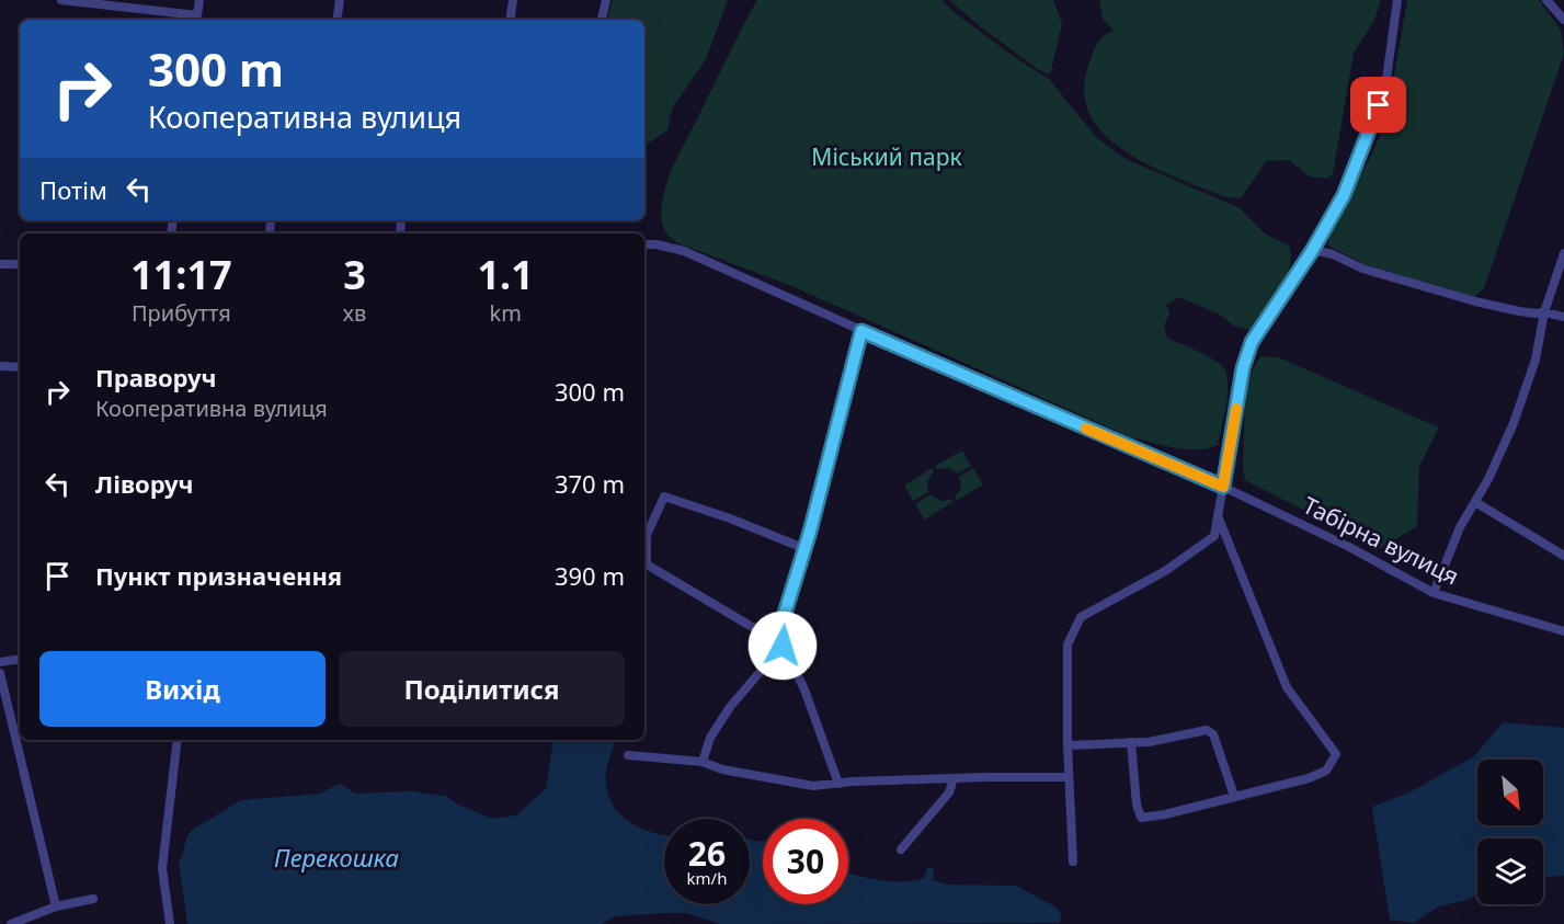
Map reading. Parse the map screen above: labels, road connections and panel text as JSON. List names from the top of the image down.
{
  "streets": {
    "street": ["Табірна вулиця"]
  },
  "water": ["Перекошка"],
  "parks": ["Міський парк"],
  "north": "bottom right",
  "page": {
    "turn": ["300 m", "Кооперативна вулиця"],
    "then": "Потім",
    "eta": [
      "11:17",
      "Прибуття",
      "3",
      "хв",
      "1.1",
      "km"
    ],
    "list": [
      {
        "name": "Праворуч",
        "note": "Кооперативна вулиця",
        "value": "300 m"
      },
      {
        "name": "Ліворуч",
        "value": "370 m"
      },
      {
        "name": "Пункт призначення",
        "value": "390 m"
      }
    ],
    "buttons": ["Вихід", "Поділитися"],
    "speed": "26 km/h",
    "limit": "30"
  }
}
